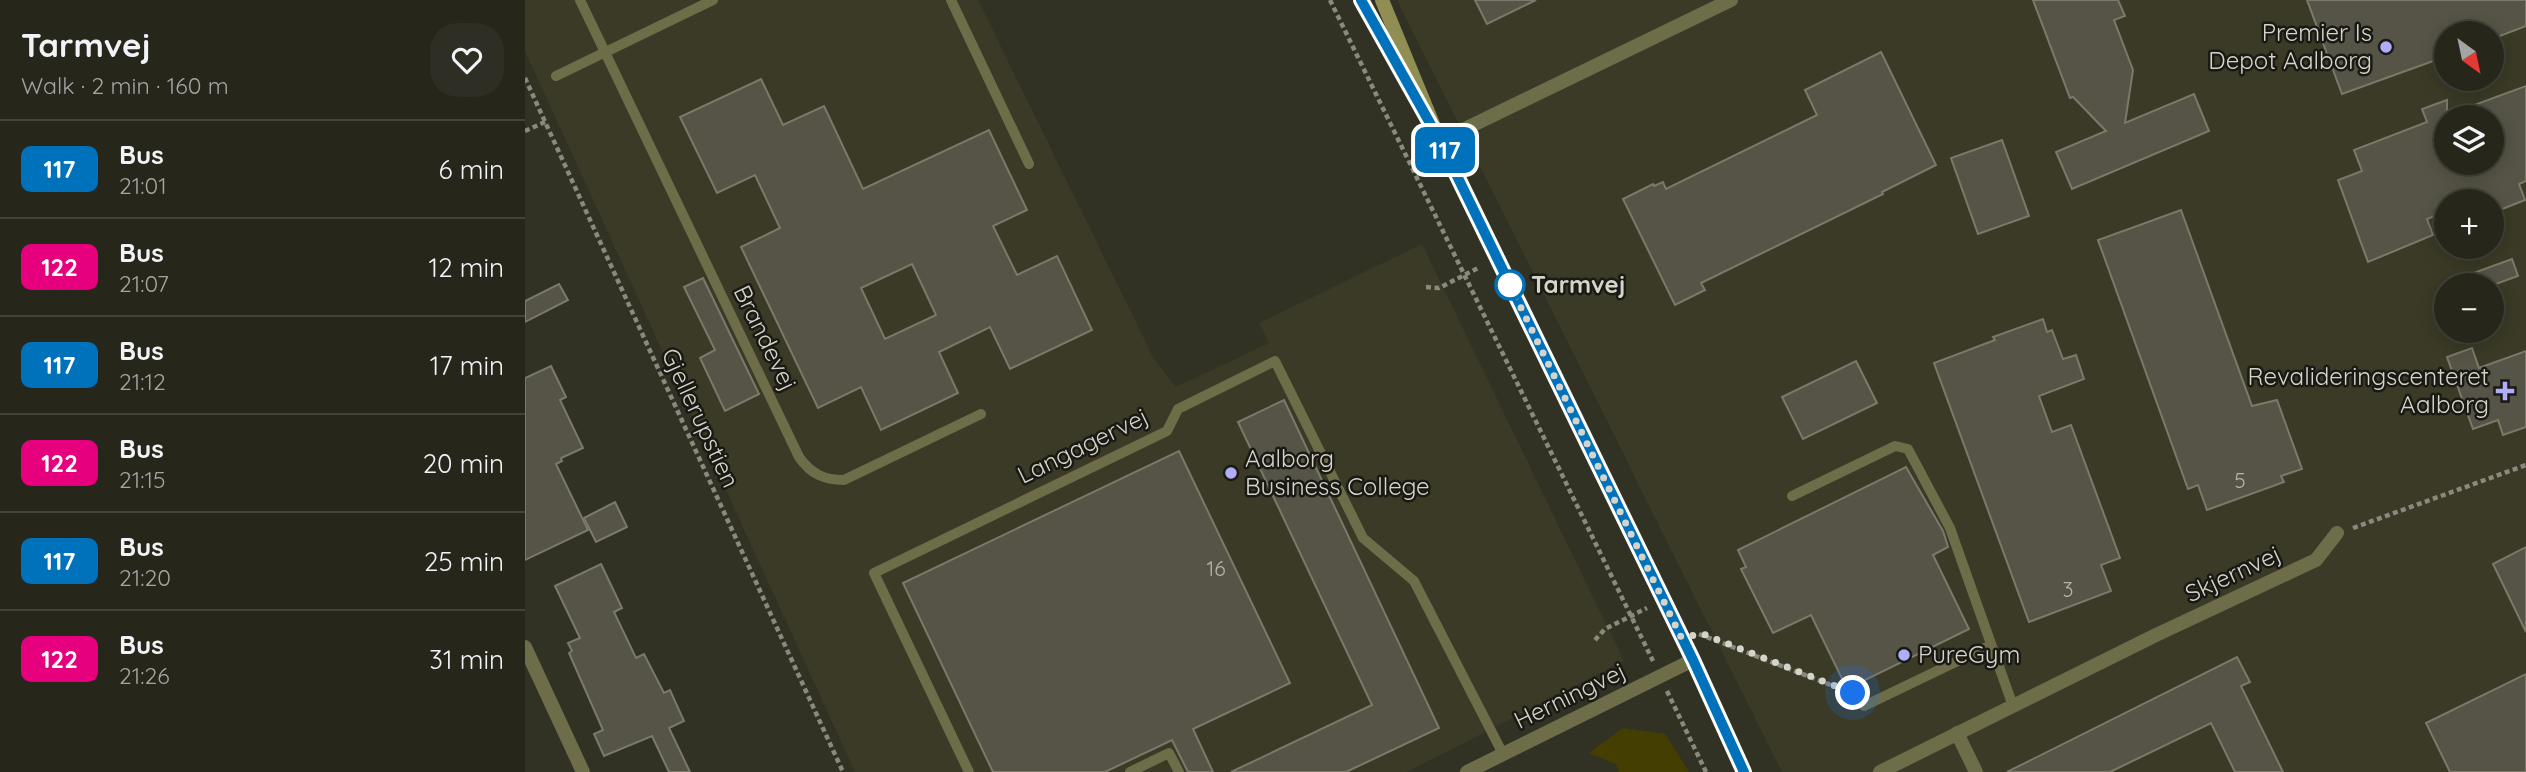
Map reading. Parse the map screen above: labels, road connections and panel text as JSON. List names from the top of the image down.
{
  "streets": {
    "street": ["Skjernvej", "Herningvej"],
    "lane": ["Brandevej", "Langagervej"],
    "path": ["Gjellerupstien"]
  },
  "crossings": [
    ["Langagervej", "Herningvej"]
  ],
  "places": {
    "other": [
      "Premier Is Depot Aalborg",
      "Tarmvej",
      "Aalborg Business College",
      "PureGym"
    ],
    "health": ["Revalideringscenteret Aalborg"]
  },
  "lines": ["bus line 117"],
  "house_numbers": ["5", "16", "3"],
  "north": "bottom right",
  "page": {
    "heading": ["Tarmvej", "Walk · 2 min · 160 m"],
    "on_map": "117",
    "map_buttons": ["+", "−"],
    "list": [
      {
        "mark": "117",
        "name": "Bus",
        "note": "21:01",
        "value": "6 min"
      },
      {
        "mark": "122",
        "name": "Bus",
        "note": "21:07",
        "value": "12 min"
      },
      {
        "mark": "117",
        "name": "Bus",
        "note": "21:12",
        "value": "17 min"
      },
      {
        "mark": "122",
        "name": "Bus",
        "note": "21:15",
        "value": "20 min"
      },
      {
        "mark": "117",
        "name": "Bus",
        "note": "21:20",
        "value": "25 min"
      },
      {
        "mark": "122",
        "name": "Bus",
        "note": "21:26",
        "value": "31 min"
      }
    ]
  }
}
